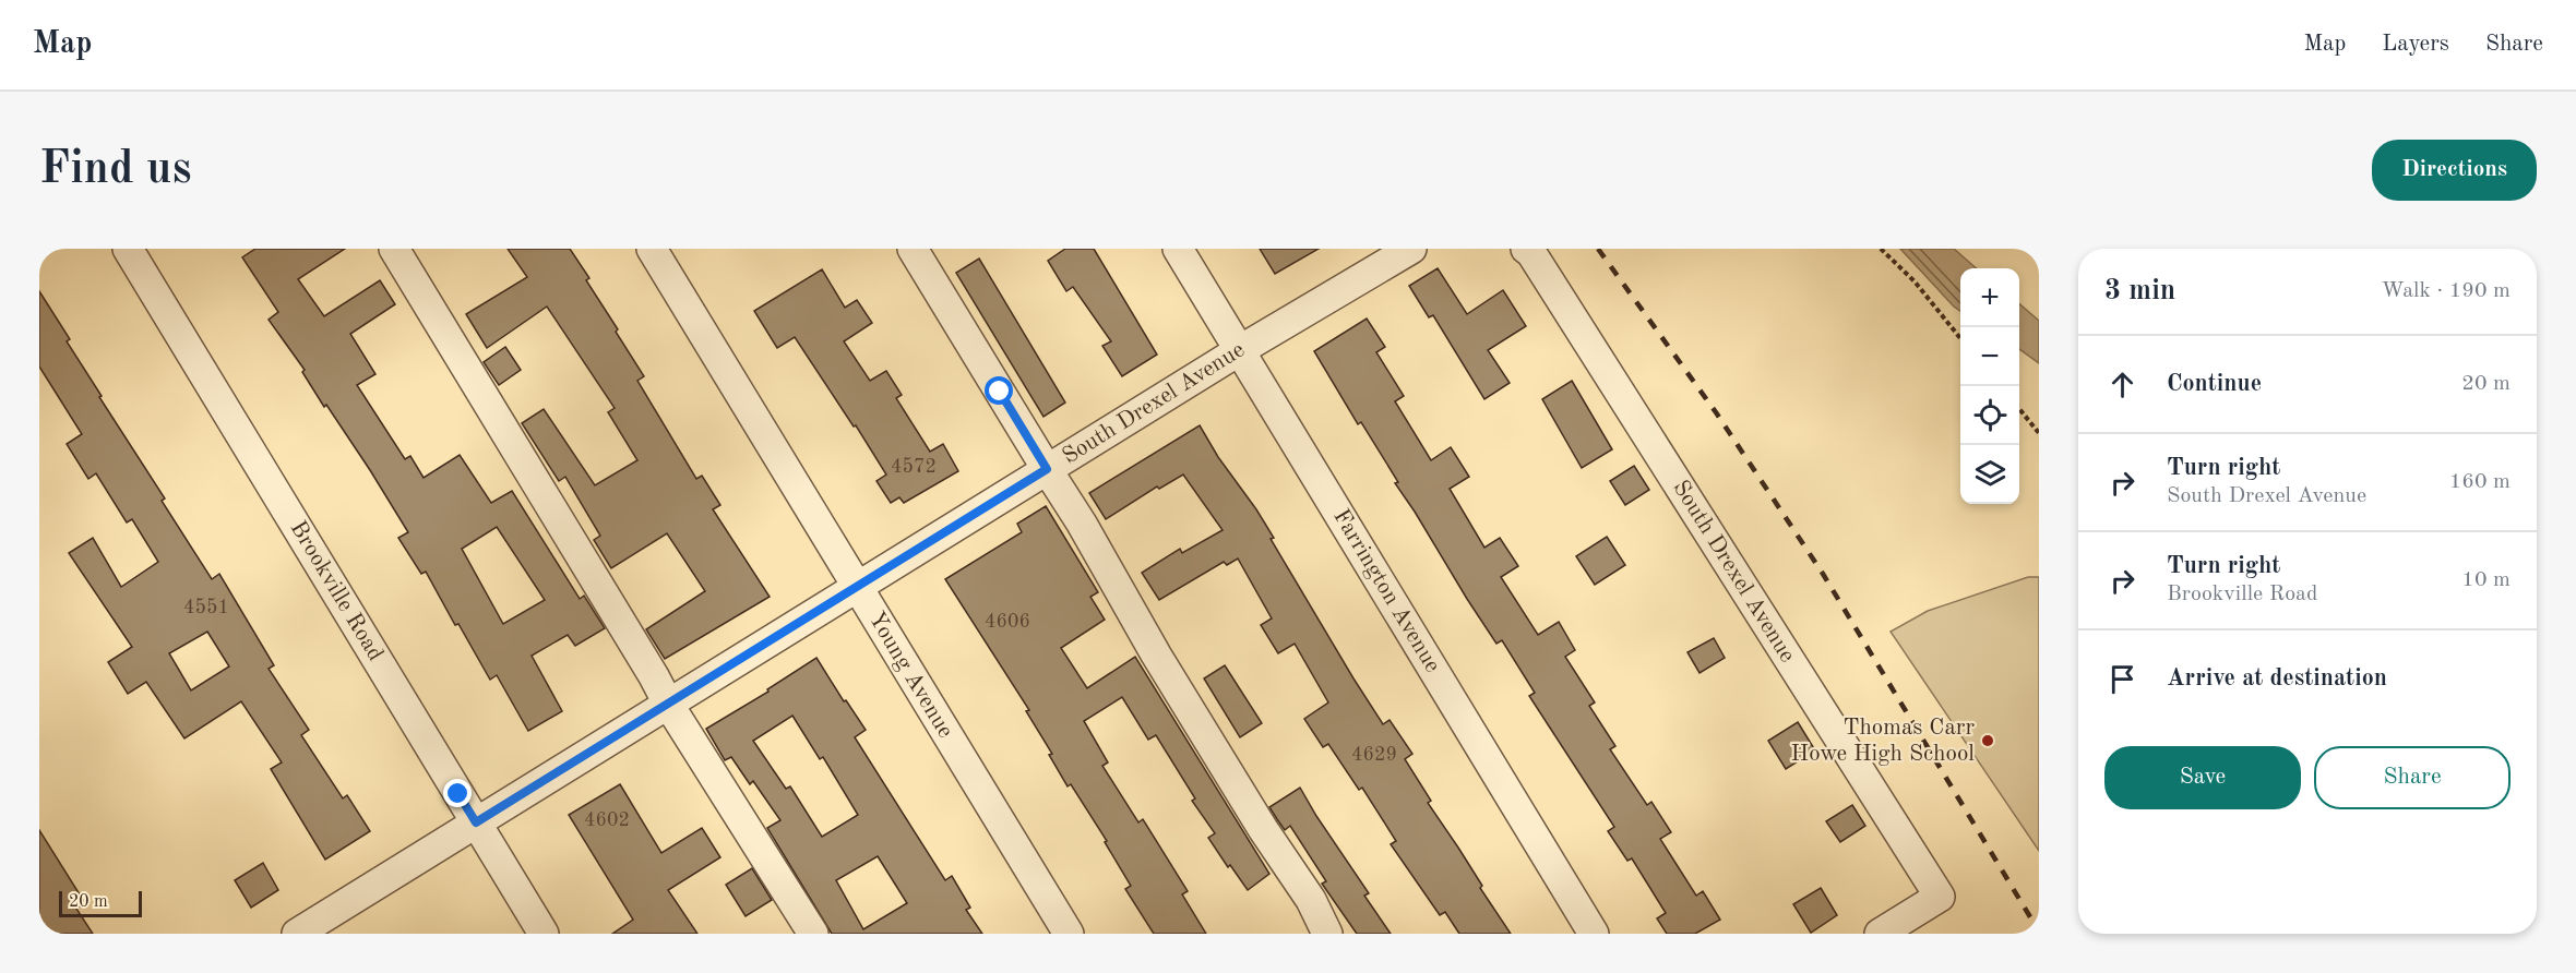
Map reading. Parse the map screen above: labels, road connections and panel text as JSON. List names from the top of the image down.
{
  "streets": {
    "street": [
      "South Drexel Avenue",
      "Brookville Road",
      "Farrington Avenue",
      "Young Avenue"
    ]
  },
  "crossings": [
    ["South Drexel Avenue", "Brookville Road"],
    ["South Drexel Avenue", "Farrington Avenue"],
    ["South Drexel Avenue", "Young Avenue"]
  ],
  "places": ["Thomas Carr Howe High School"],
  "house_numbers": [
    "4572",
    "4551",
    "4606",
    "4629",
    "4602"
  ],
  "scale_bar": "20 m",
  "page": {
    "header": "Map",
    "nav": ["Map", "Layers", "Share"],
    "buttons": [
      "Directions",
      ["Save", "Share"]
    ],
    "title": "Find us",
    "heading": ["3 min", "Walk · 190 m"],
    "map_buttons": ["+", "−"],
    "list": [
      ["Continue", "20 m"],
      ["Turn right", "South Drexel Avenue", "160 m"],
      ["Turn right", "Brookville Road", "10 m"],
      "Arrive at destination"
    ],
    "scale": "20 m"
  }
}
